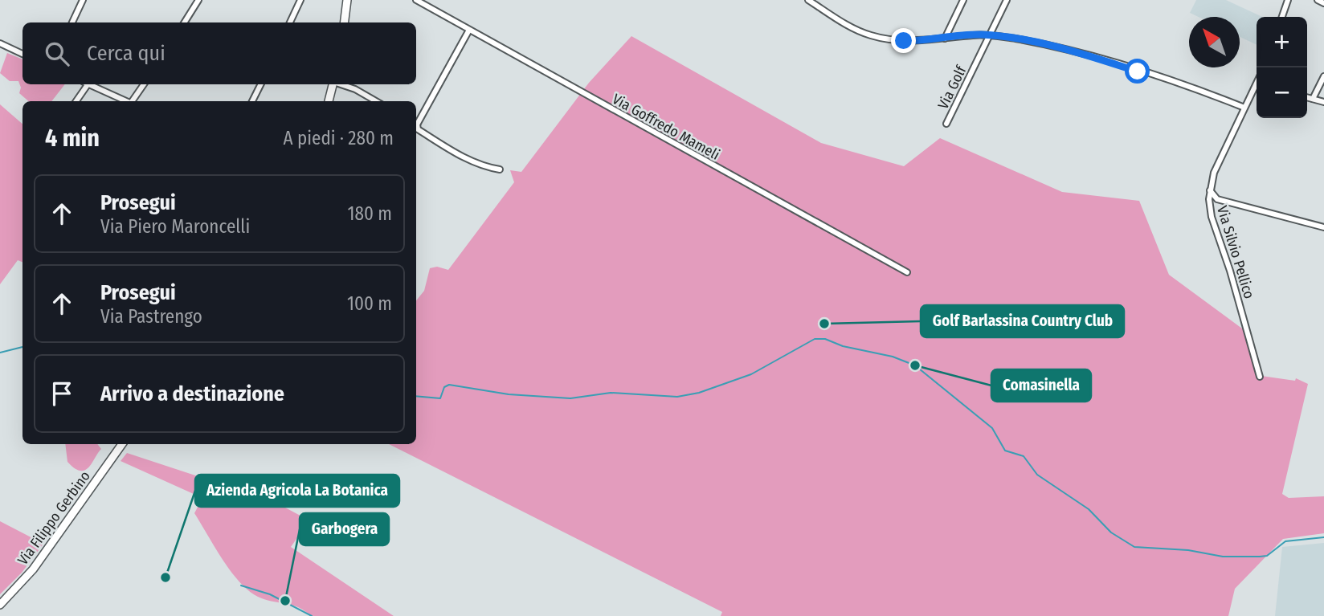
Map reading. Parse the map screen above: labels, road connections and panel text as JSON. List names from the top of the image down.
{
  "streets": {
    "street": [
      "Via Golf",
      "Via Goffredo Mameli",
      "Via Silvio Pellico",
      "Via Filippo Gerbino"
    ]
  },
  "places": [
    "Golf Barlassina Country Club",
    "Comasinella",
    "Azienda Agricola La Botanica",
    "Garbogera"
  ],
  "north": "top left",
  "page": {
    "map_buttons": ["+", "−"],
    "search": "Cerca qui",
    "heading": ["4 min", "A piedi · 280 m"],
    "list": [
      ["Prosegui", "Via Piero Maroncelli", "180 m"],
      ["Prosegui", "Via Pastrengo", "100 m"],
      "Arrivo a destinazione"
    ]
  }
}
